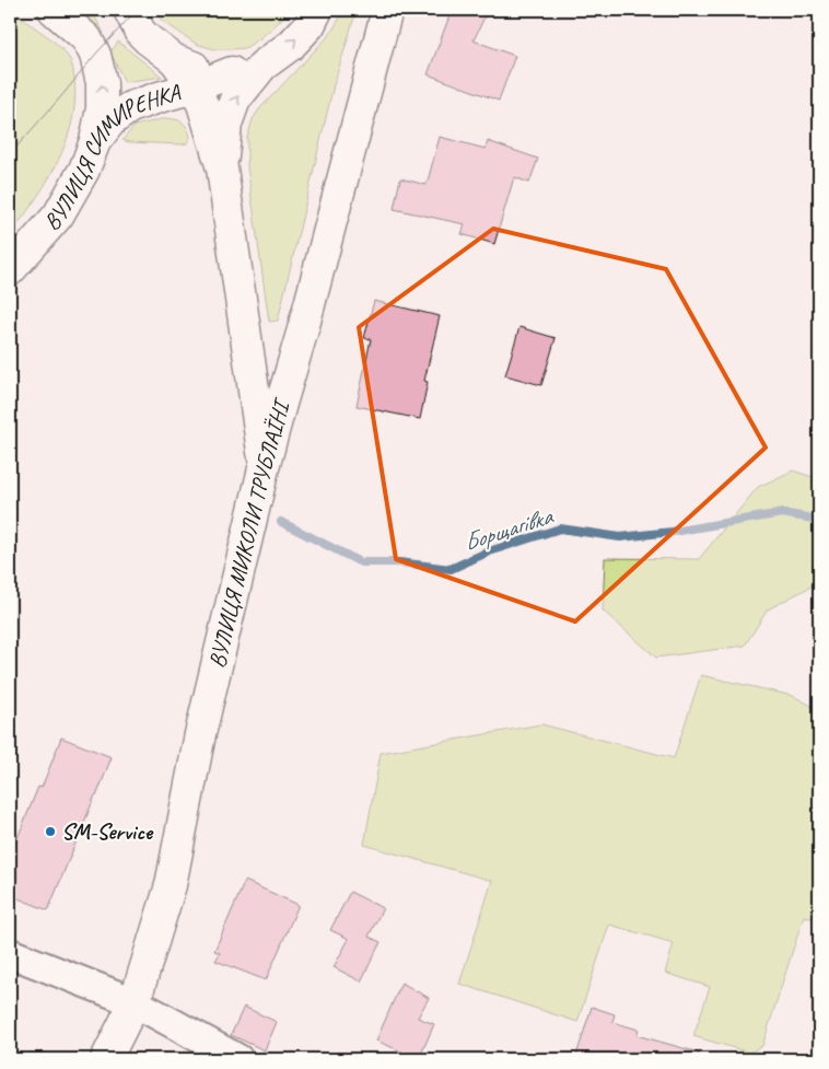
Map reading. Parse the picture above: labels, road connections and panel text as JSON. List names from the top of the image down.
{
  "streets": {
    "main road": ["ВУЛИЦЯ СИМИРЕНКА", "ВУЛИЦЯ МИКОЛИ ТРУБЛАЇНІ"]
  },
  "water": ["Борщагівка"],
  "places": ["SM-Service"]
}
